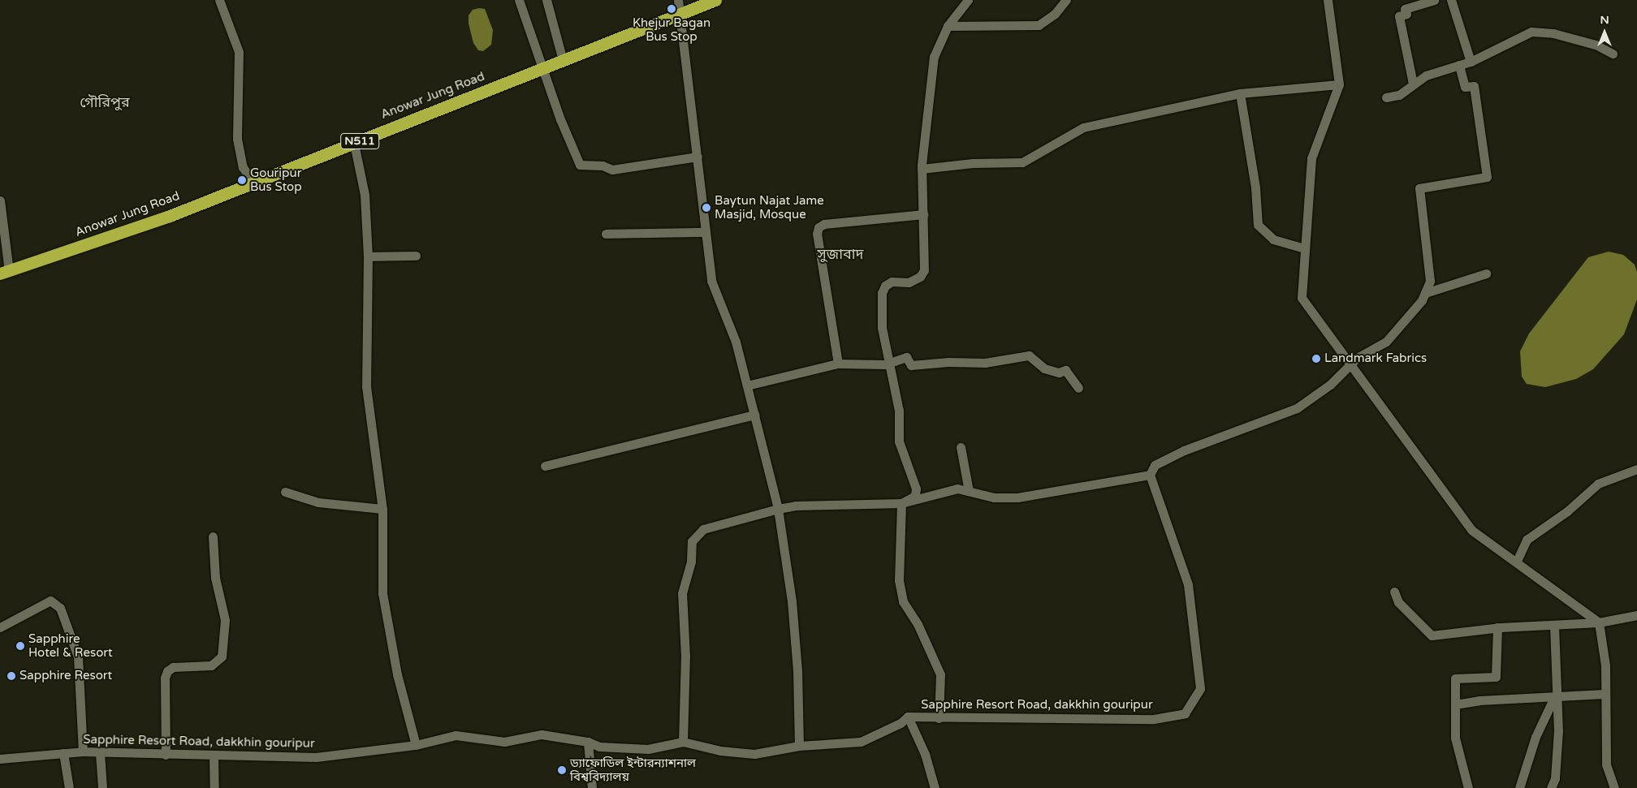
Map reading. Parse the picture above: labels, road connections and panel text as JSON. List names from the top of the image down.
{
  "streets": {
    "highway": ["Anowar Jung Road", "N511"],
    "street": ["Sapphire Resort Road, dakkhin gouripur"]
  },
  "districts": ["গৌরিপুর", "সুজাবাদ"],
  "places": [
    "Khejur Bagan Bus Stop",
    "Gouripur Bus Stop",
    "Baytun Najat Jame Masjid, Mosque",
    "Landmark Fabrics",
    "Sapphire Hotel & Resort",
    "Sapphire Resort",
    "ড্যাফোডিল ইন্টারন্যাশনাল বিশ্ববিদ্যালয়"
  ],
  "north": "top"
}
